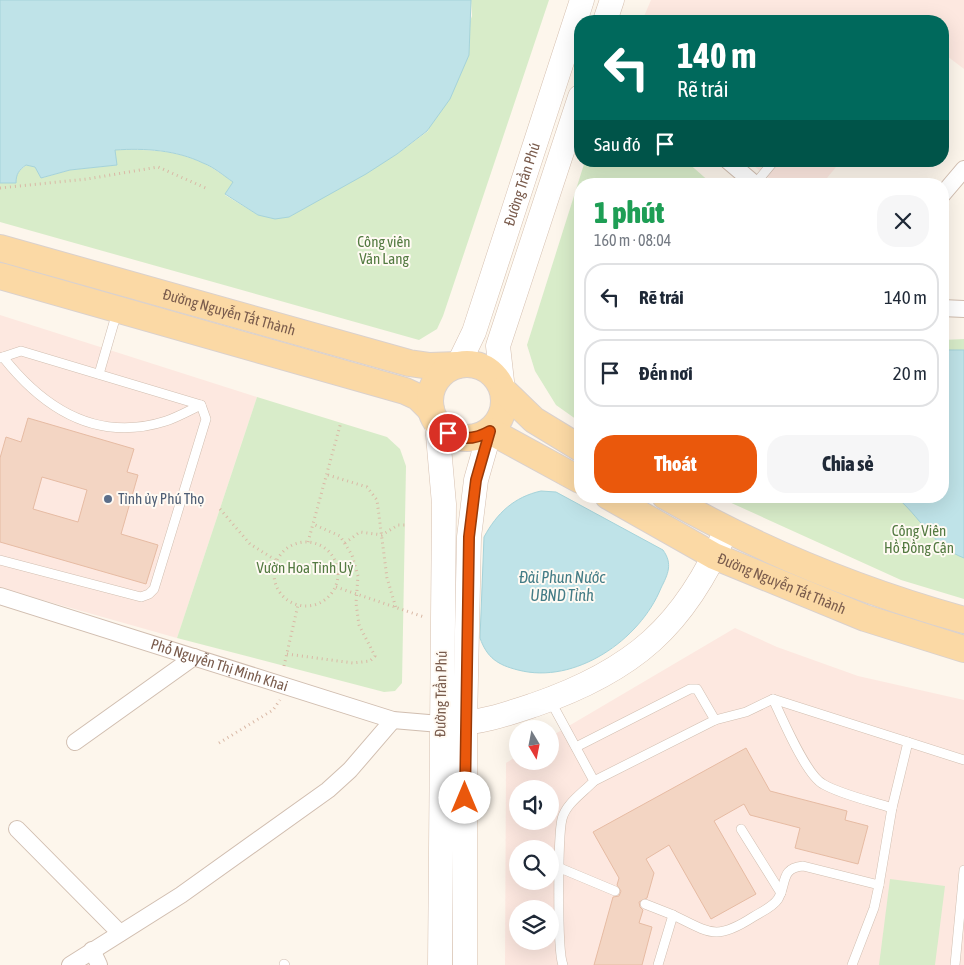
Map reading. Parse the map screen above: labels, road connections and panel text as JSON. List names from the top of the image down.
{
  "streets": {
    "main road": ["Đường Trần Phú", "Đường Nguyễn Tất Thành"],
    "street": ["Phố Nguyễn Thị Minh Khai"]
  },
  "crossings": [
    ["Đường Trần Phú", "Đường Nguyễn Tất Thành"],
    ["Đường Trần Phú", "Phố Nguyễn Thị Minh Khai"]
  ],
  "water": ["Đài Phun Nước UBND Tỉnh"],
  "parks": ["Công viên Văn Lang", "Công Viên Hồ Đồng Cận", "Vườn Hoa Tỉnh Uỷ"],
  "places": ["Tỉnh ủy Phú Thọ"],
  "north": "bottom",
  "page": {
    "turn": ["140 m", "Rẽ trái"],
    "then": "Sau đó",
    "heading": ["1 phút", "160 m · 08:04"],
    "list": [
      {
        "name": "Rẽ trái",
        "value": "140 m"
      },
      {
        "name": "Đến nơi",
        "value": "20 m"
      }
    ],
    "buttons": ["Thoát", "Chia sẻ"]
  }
}
